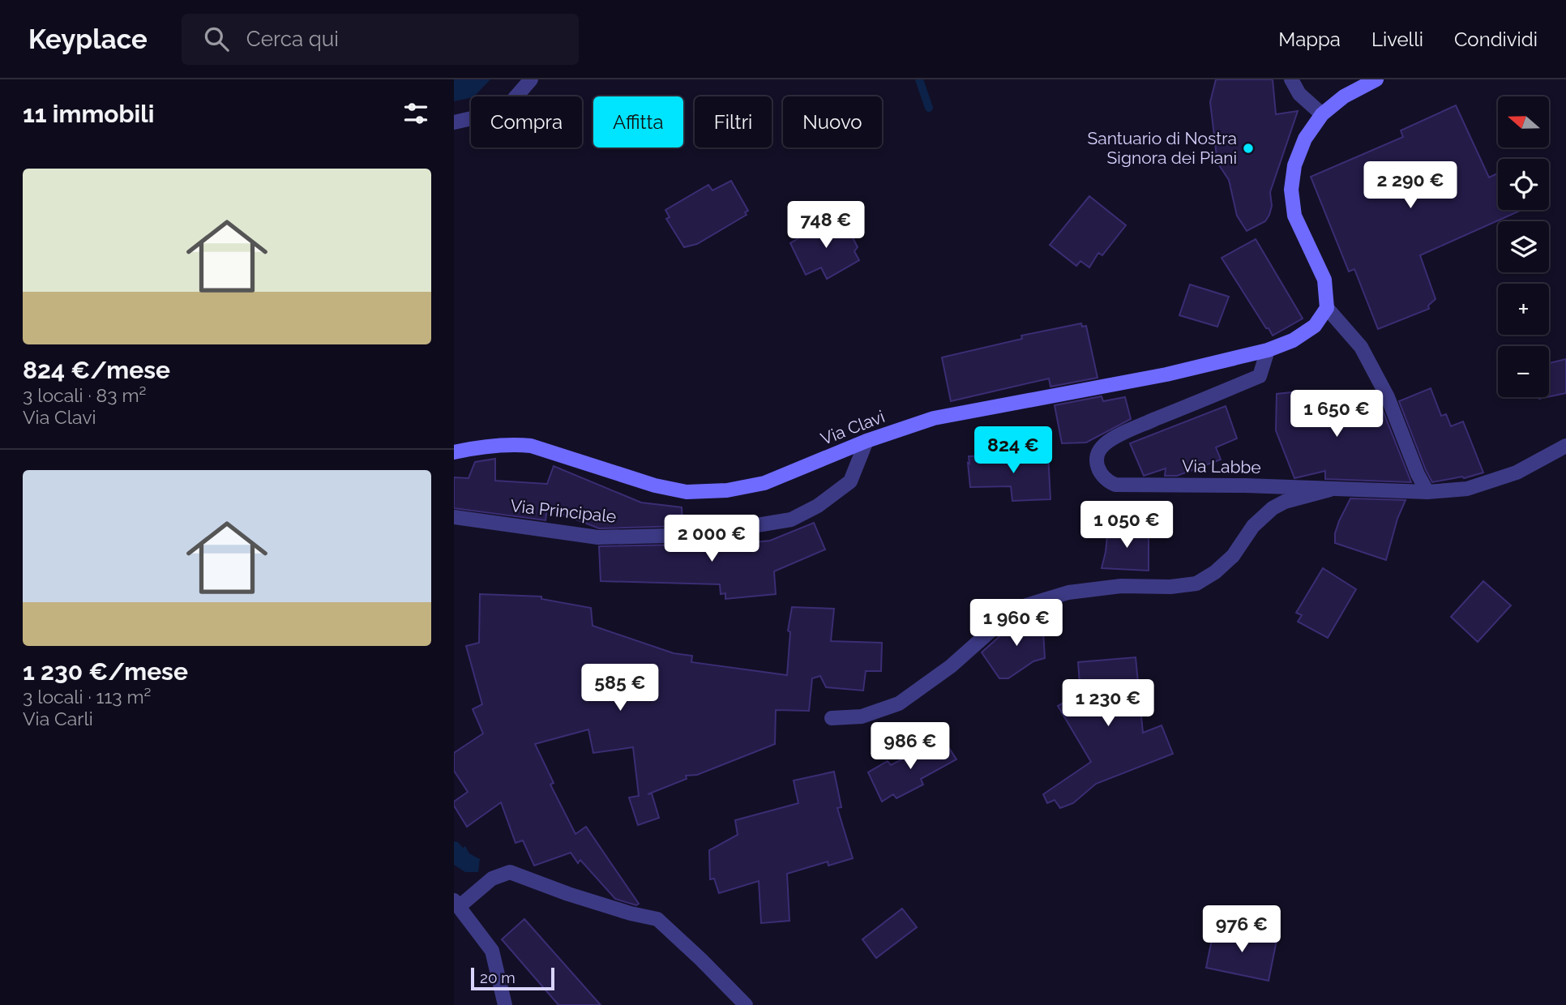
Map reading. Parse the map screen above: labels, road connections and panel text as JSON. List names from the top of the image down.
{
  "streets": {
    "main road": ["Via Clavi"],
    "street": ["Via Labbe", "Via Principale"]
  },
  "crossings": [
    ["Via Clavi", "Via Labbe"],
    ["Via Clavi", "Via Principale"]
  ],
  "places": ["Santuario di Nostra Signora dei Piani"],
  "scale_bar": "20 m",
  "north": "left",
  "page": {
    "header": "Keyplace",
    "search": "Cerca qui",
    "nav": ["Mappa", "Livelli", "Condividi"],
    "heading": "11 immobili",
    "map_buttons": ["+", "−"],
    "chip": [
      "Compra",
      "Affitta",
      "Filtri",
      "Nuovo"
    ],
    "list": [
      {
        "name": "824 €/mese",
        "note": "3 locali · 83 m² · Via Clavi"
      },
      {
        "name": "1 230 €/mese",
        "note": "3 locali · 113 m² · Via Carli"
      }
    ],
    "price": [
      "2 290 €",
      "748 €",
      "1 650 €",
      "824 €",
      "1 050 €",
      "2 000 €",
      "1 960 €",
      "585 €",
      "1 230 €",
      "986 €",
      "976 €"
    ],
    "scale": "20 m"
  }
}
